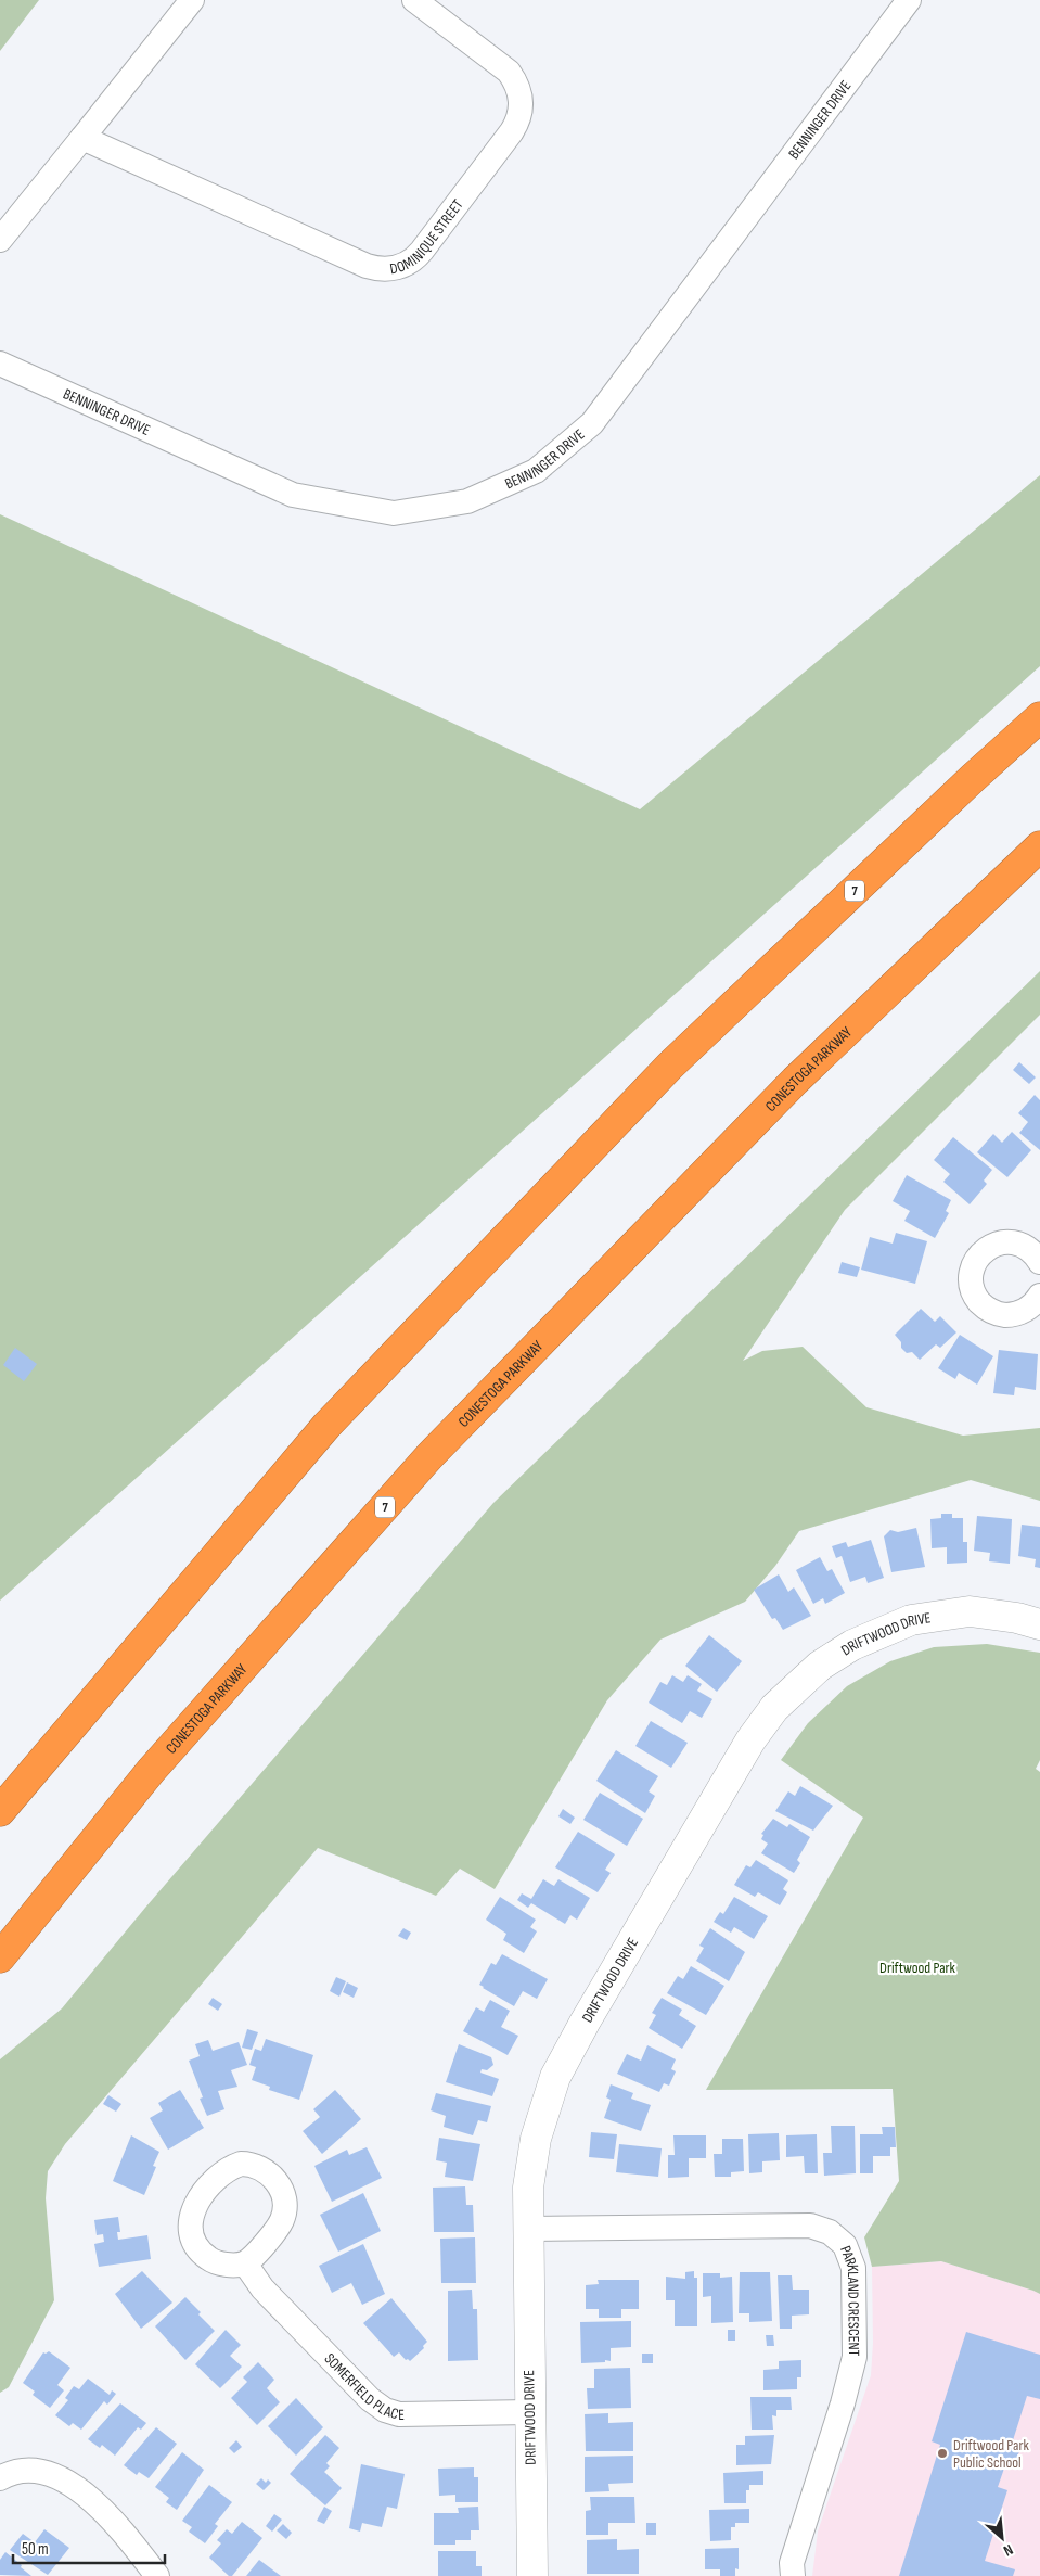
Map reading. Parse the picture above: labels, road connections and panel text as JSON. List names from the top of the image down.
{
  "streets": {
    "highway": ["7", "CONESTOGA PARKWAY"],
    "street": [
      "BENNINGER DRIVE",
      "DOMINIQUE STREET",
      "DRIFTWOOD DRIVE",
      "PARKLAND CRESCENT",
      "SOMERFIELD PLACE"
    ]
  },
  "crossings": [
    ["DRIFTWOOD DRIVE", "PARKLAND CRESCENT"],
    ["DRIFTWOOD DRIVE", "SOMERFIELD PLACE"]
  ],
  "parks": ["Driftwood Park"],
  "places": ["Driftwood Park Public School"],
  "scale_bar": "50 m",
  "north": "bottom right"
}
